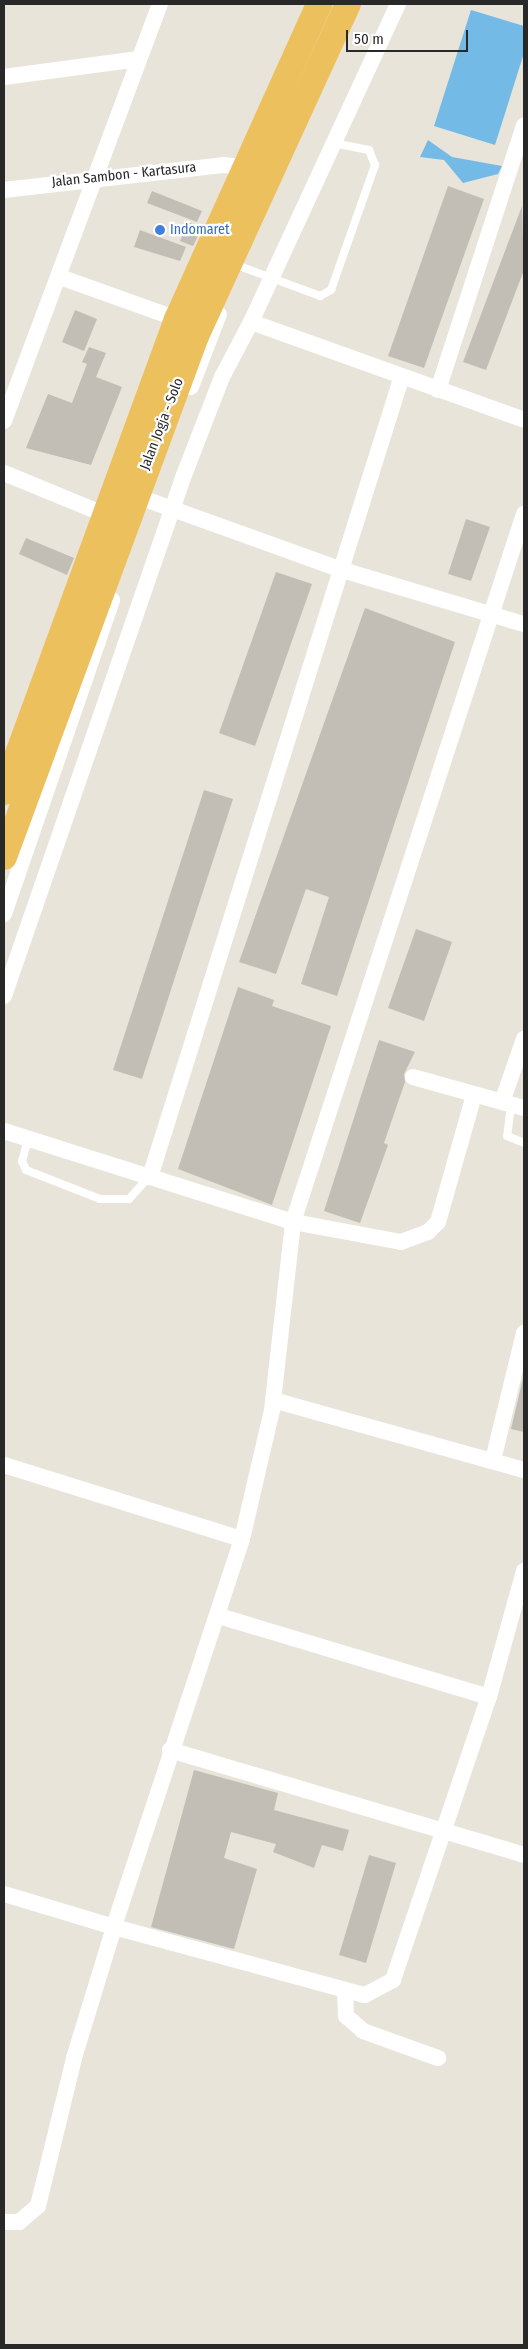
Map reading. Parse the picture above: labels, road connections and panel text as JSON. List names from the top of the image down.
{
  "streets": {
    "highway": ["Jalan Jogja - Solo"],
    "street": ["Jalan Sambon - Kartasura"]
  },
  "crossings": [
    ["Jalan Sambon - Kartasura", "Jalan Jogja - Solo"]
  ],
  "places": ["Indomaret"],
  "scale_bar": "50 m"
}
